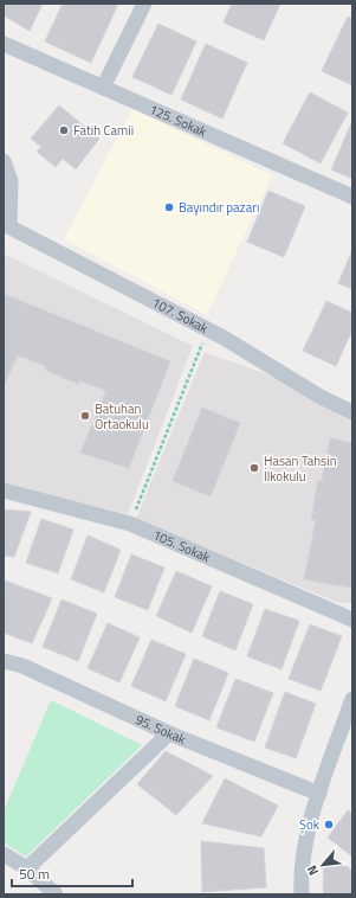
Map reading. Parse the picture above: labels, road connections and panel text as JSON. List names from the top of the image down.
{
  "streets": {
    "street": [
      "125. Sokak",
      "107. Sokak",
      "105. Sokak",
      "95. Sokak"
    ]
  },
  "places": [
    "Fatih Camii",
    "Bayındır pazarı",
    "Batuhan Ortaokulu",
    "Hasan Tahsin İlkokulu",
    "Şok"
  ],
  "scale_bar": "50 m",
  "north": "bottom left"
}
